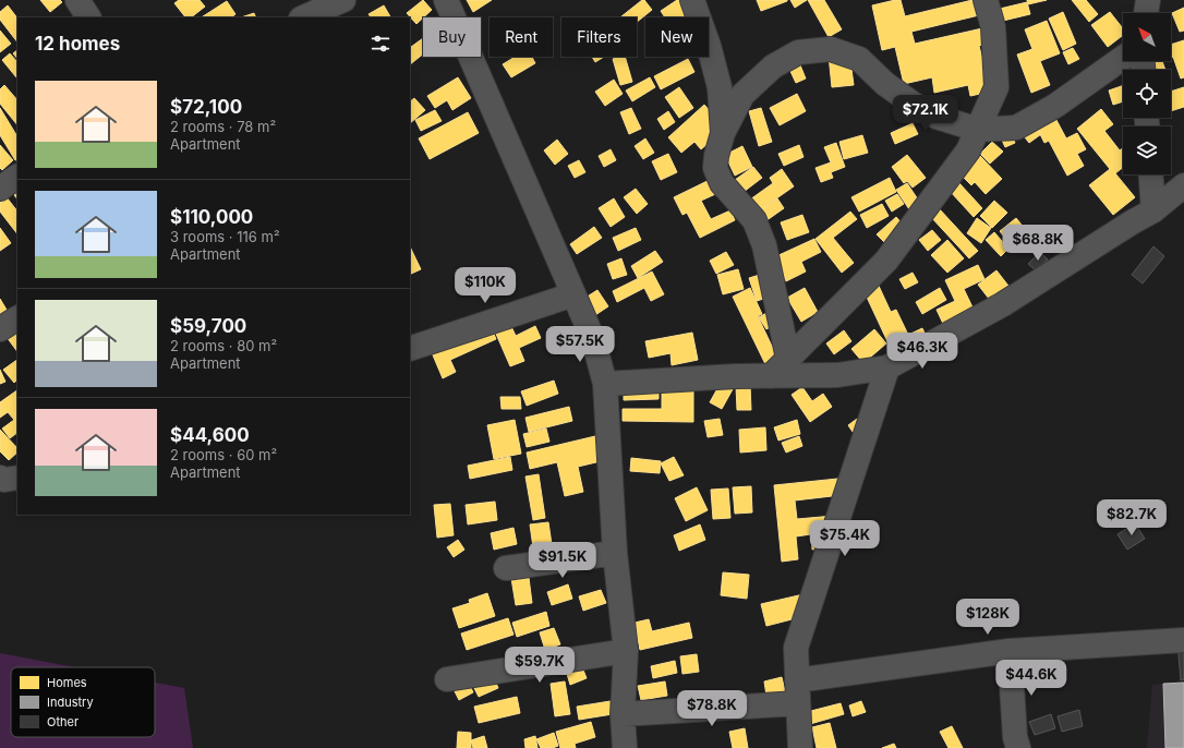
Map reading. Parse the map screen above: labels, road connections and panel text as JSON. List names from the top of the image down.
{
  "legend": ["Homes", "Industry", "Other"],
  "north": "top left",
  "page": {
    "chip": [
      "Buy",
      "Rent",
      "Filters",
      "New"
    ],
    "heading": "12 homes",
    "list": [
      {
        "name": "$72,100",
        "note": "2 rooms · 78 m² · Apartment"
      },
      {
        "name": "$110,000",
        "note": "3 rooms · 116 m² · Apartment"
      },
      {
        "name": "$59,700",
        "note": "2 rooms · 80 m² · Apartment"
      },
      {
        "name": "$44,600",
        "note": "2 rooms · 60 m² · Apartment"
      }
    ],
    "price": [
      "$72.1K",
      "$68.8K",
      "$110K",
      "$57.5K",
      "$46.3K",
      "$82.7K",
      "$75.4K",
      "$91.5K",
      "$128K",
      "$59.7K",
      "$44.6K",
      "$78.8K"
    ]
  }
}
